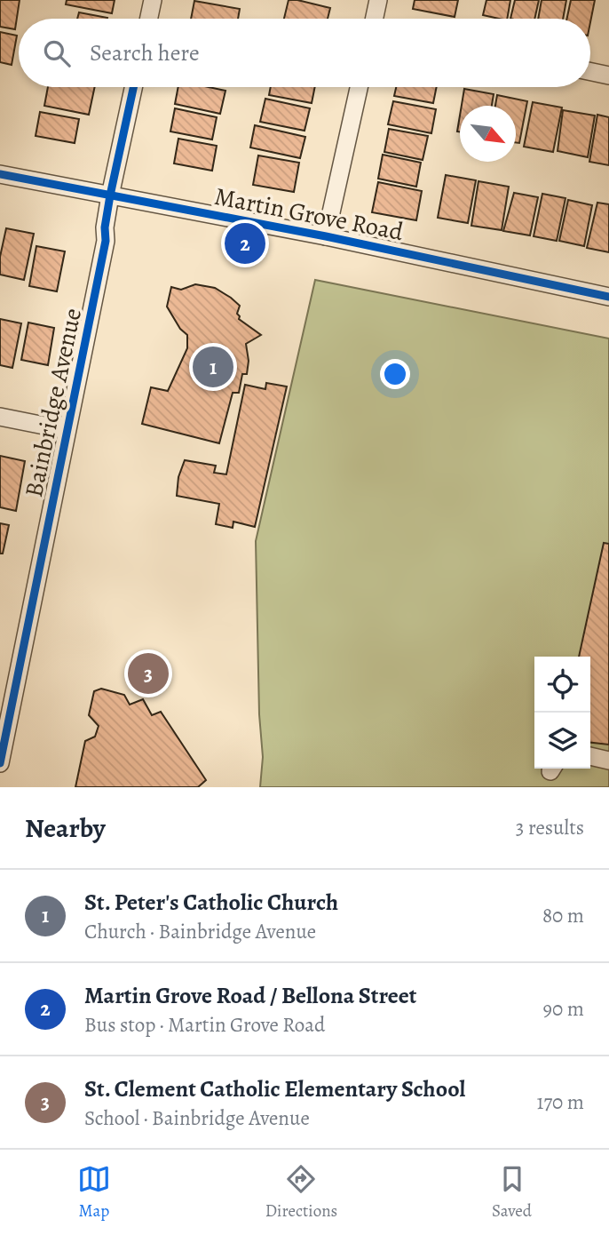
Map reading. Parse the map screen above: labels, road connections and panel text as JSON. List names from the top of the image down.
{
  "streets": {
    "street": ["Martin Grove Road", "Bainbridge Avenue"]
  },
  "crossings": [
    ["Martin Grove Road", "Bainbridge Avenue"]
  ],
  "north": "bottom right",
  "page": {
    "search": "Search here",
    "pins": ["2", "1", "3"],
    "heading": ["Nearby", "3 results"],
    "list": [
      {
        "mark": "1",
        "name": "St. Peter's Catholic Church",
        "note": "Church · Bainbridge Avenue",
        "value": "80 m"
      },
      {
        "mark": "2",
        "name": "Martin Grove Road / Bellona Street",
        "note": "Bus stop · Martin Grove Road",
        "value": "90 m"
      },
      {
        "mark": "3",
        "name": "St. Clement Catholic Elementary School",
        "note": "School · Bainbridge Avenue",
        "value": "170 m"
      }
    ],
    "nav": ["Map", "Directions", "Saved"]
  }
}
